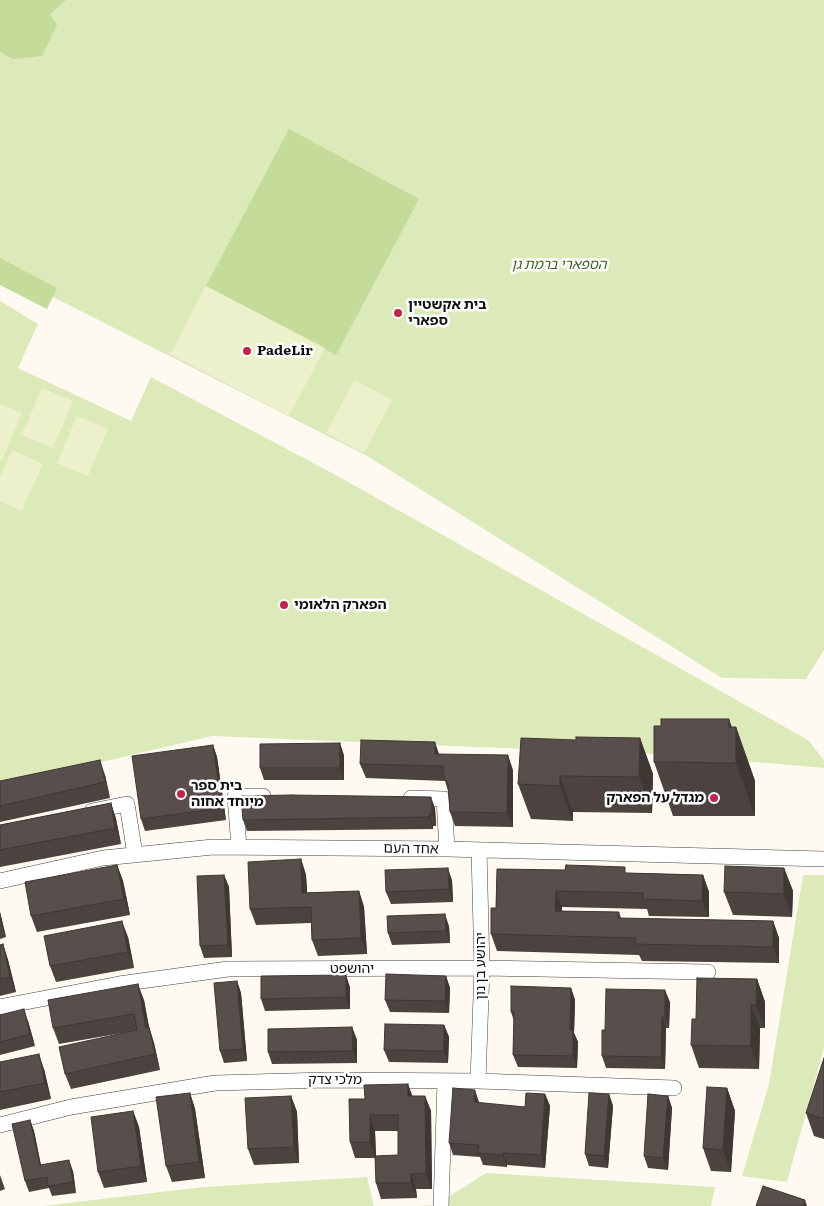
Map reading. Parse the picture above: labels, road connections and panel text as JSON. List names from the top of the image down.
{
  "streets": {
    "street": [
      "אחד העם",
      "יהושע בן נון",
      "יהושפט",
      "מלכי צדק"
    ]
  },
  "crossings": [
    ["אחד העם", "יהושע בן נון"],
    ["יהושע בן נון", "יהושפט"],
    ["יהושע בן נון", "מלכי צדק"]
  ],
  "parks": ["הספארי ברמת גן"],
  "places": [
    "בית אקשטיין ספארי",
    "PadeLir",
    "הפארק הלאומי",
    "בית ספר מיוחד אחוה",
    "מגדל על הפארק"
  ]
}
